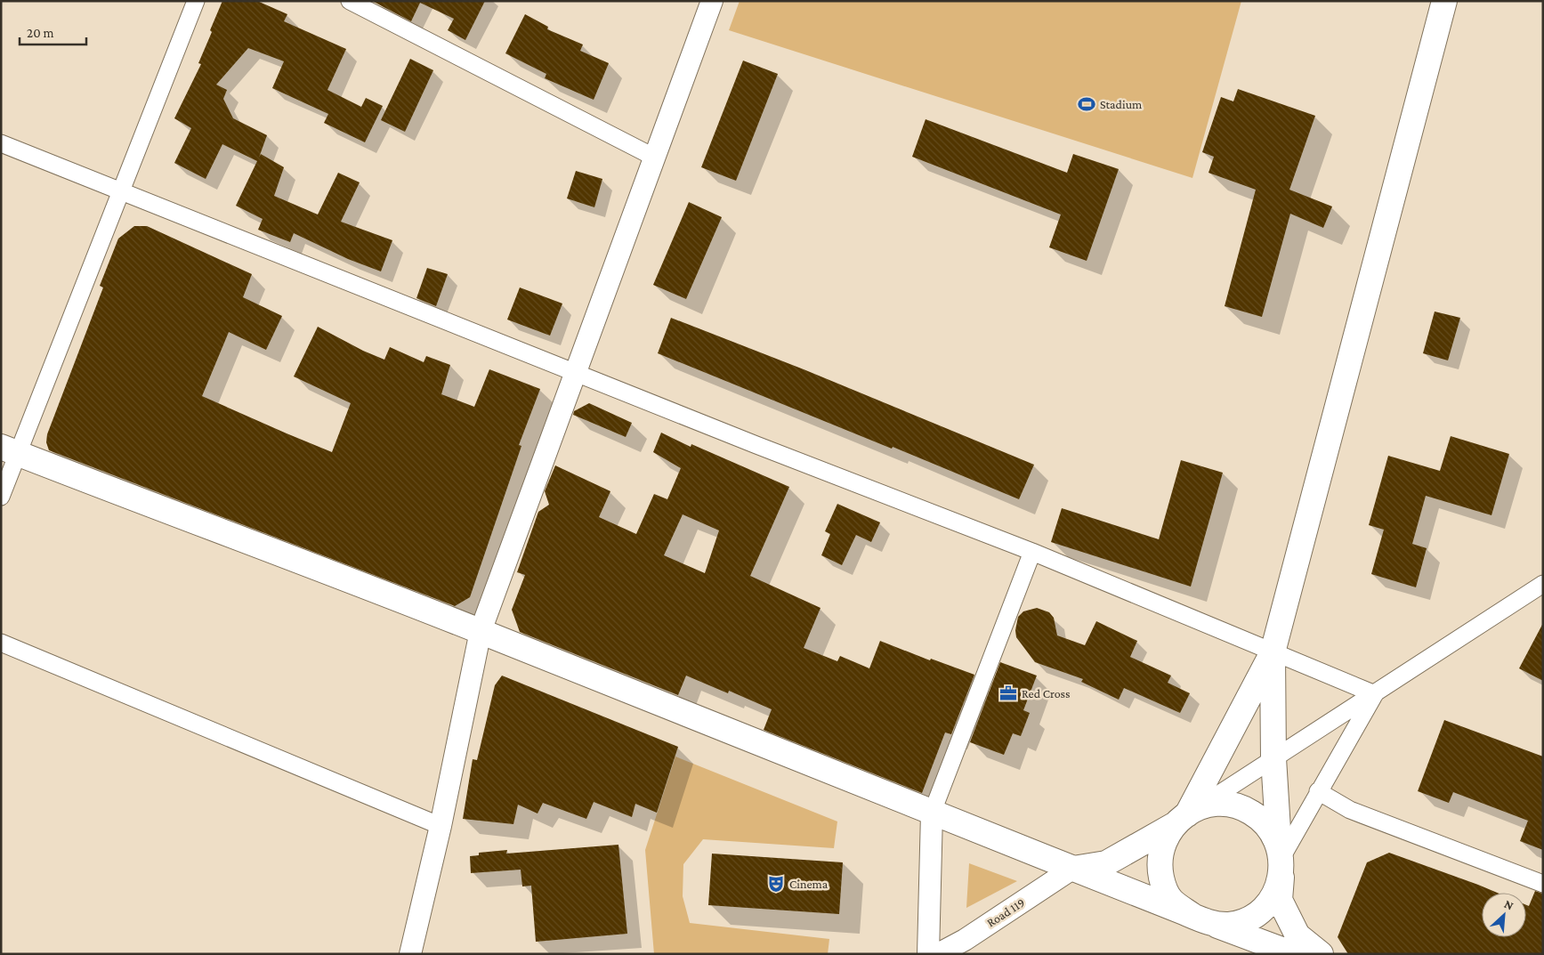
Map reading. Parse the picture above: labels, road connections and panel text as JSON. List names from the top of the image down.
{
  "streets": {
    "street": ["Road 119"]
  },
  "places": {
    "sports": ["Stadium"],
    "office": ["Red Cross"],
    "theatre": ["Cinema"]
  },
  "scale_bar": "20 m",
  "north": "top right"
}
